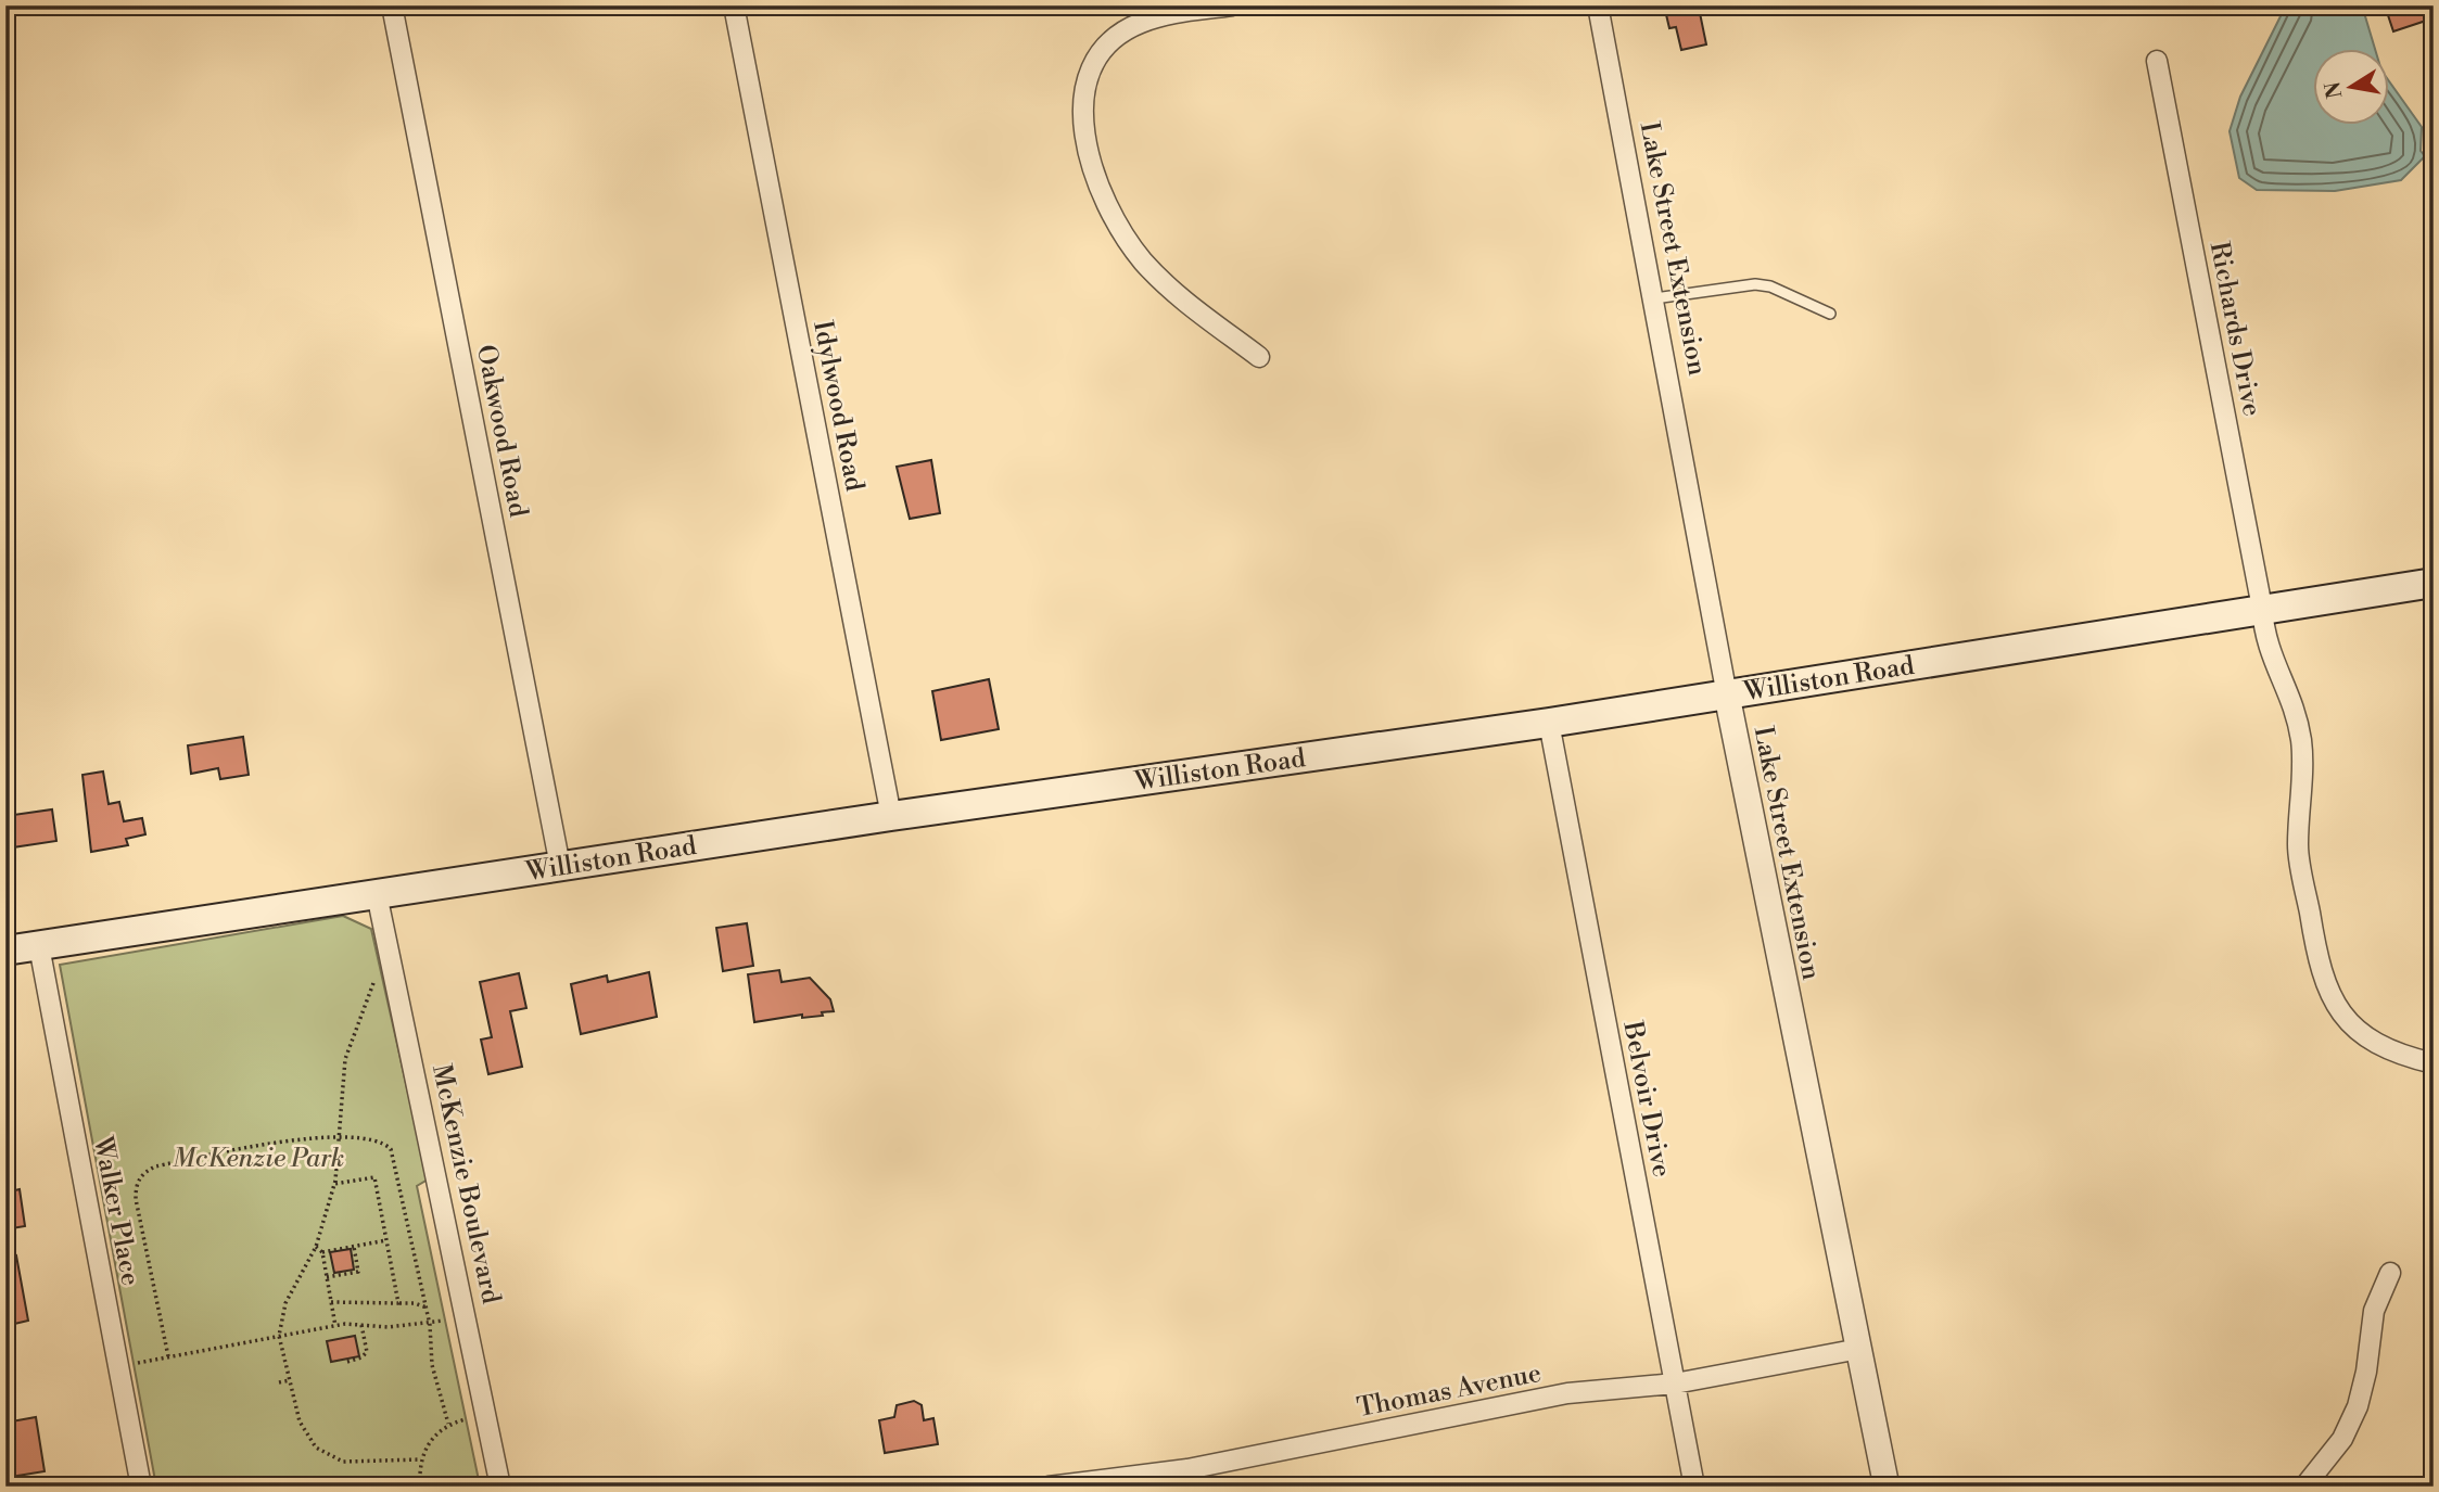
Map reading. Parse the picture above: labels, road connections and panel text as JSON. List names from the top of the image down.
{
  "streets": {
    "main road": ["Williston Road"],
    "street": [
      "Lake Street Extension",
      "Richards Drive",
      "Idylwood Road",
      "Oakwood Road",
      "Belvoir Drive",
      "McKenzie Boulevard",
      "Walker Place",
      "Thomas Avenue"
    ]
  },
  "crossings": [
    ["Lake Street Extension", "Williston Road"],
    ["Lake Street Extension", "Thomas Avenue"],
    ["Richards Drive", "Williston Road"],
    ["Idylwood Road", "Williston Road"],
    ["Oakwood Road", "Williston Road"],
    ["Williston Road", "Belvoir Drive"],
    ["Williston Road", "McKenzie Boulevard"],
    ["Williston Road", "Walker Place"],
    ["Belvoir Drive", "Thomas Avenue"]
  ],
  "parks": ["McKenzie Park"],
  "north": "left"
}
